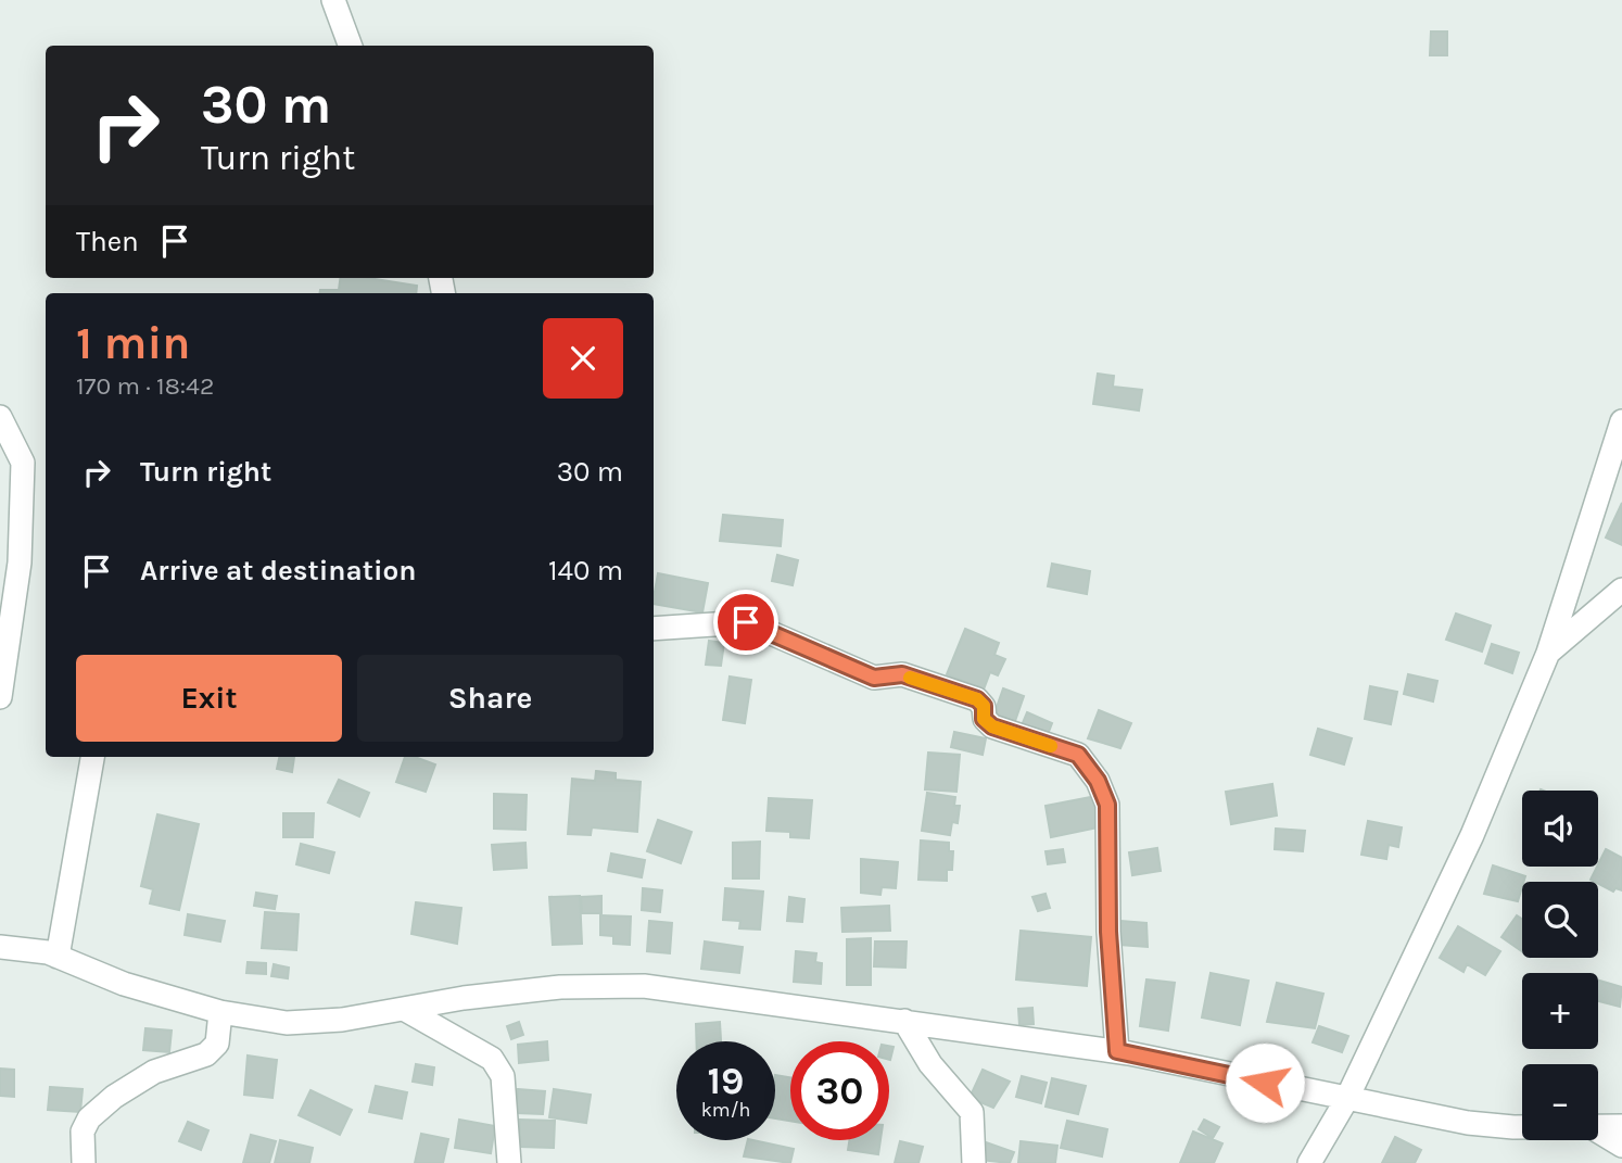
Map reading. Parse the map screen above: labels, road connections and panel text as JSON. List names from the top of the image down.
{
  "page": {
    "turn": ["30 m", "Turn right"],
    "then": "Then",
    "heading": ["1 min", "170 m · 18:42"],
    "list": [
      {
        "name": "Turn right",
        "value": "30 m"
      },
      {
        "name": "Arrive at destination",
        "value": "140 m"
      }
    ],
    "buttons": ["Exit", "Share"],
    "map_buttons": ["+", "−"],
    "speed": "19 km/h",
    "limit": "30"
  }
}
